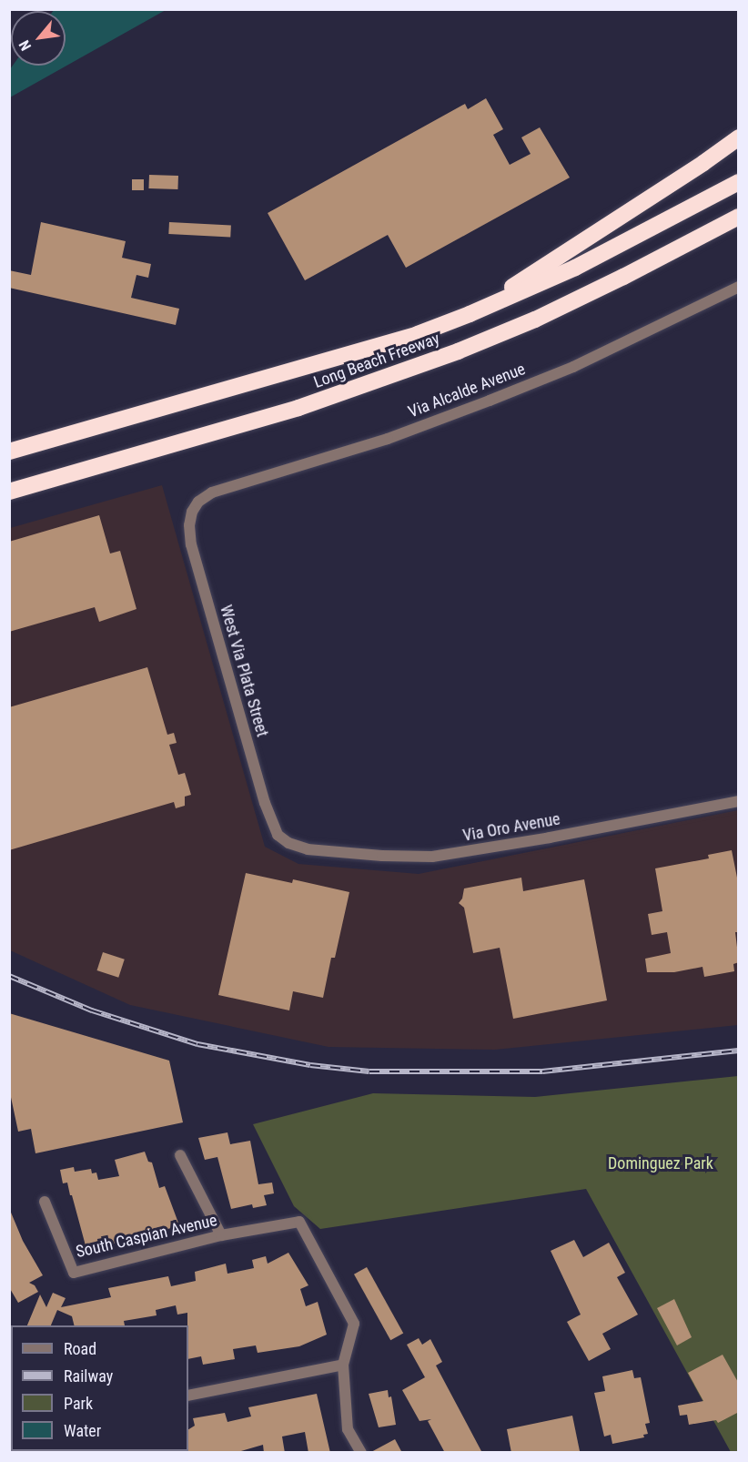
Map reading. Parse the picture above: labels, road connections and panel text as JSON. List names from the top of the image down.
{
  "streets": {
    "highway": ["Long Beach Freeway"],
    "street": [
      "Via Alcalde Avenue",
      "West Via Plata Street",
      "Via Oro Avenue",
      "South Caspian Avenue"
    ]
  },
  "crossings": [
    ["Via Alcalde Avenue", "West Via Plata Street"],
    ["West Via Plata Street", "Via Oro Avenue"]
  ],
  "parks": ["Dominguez Park"],
  "legend": [
    "Road",
    "Railway",
    "Park",
    "Water"
  ],
  "north": "bottom left"
}
